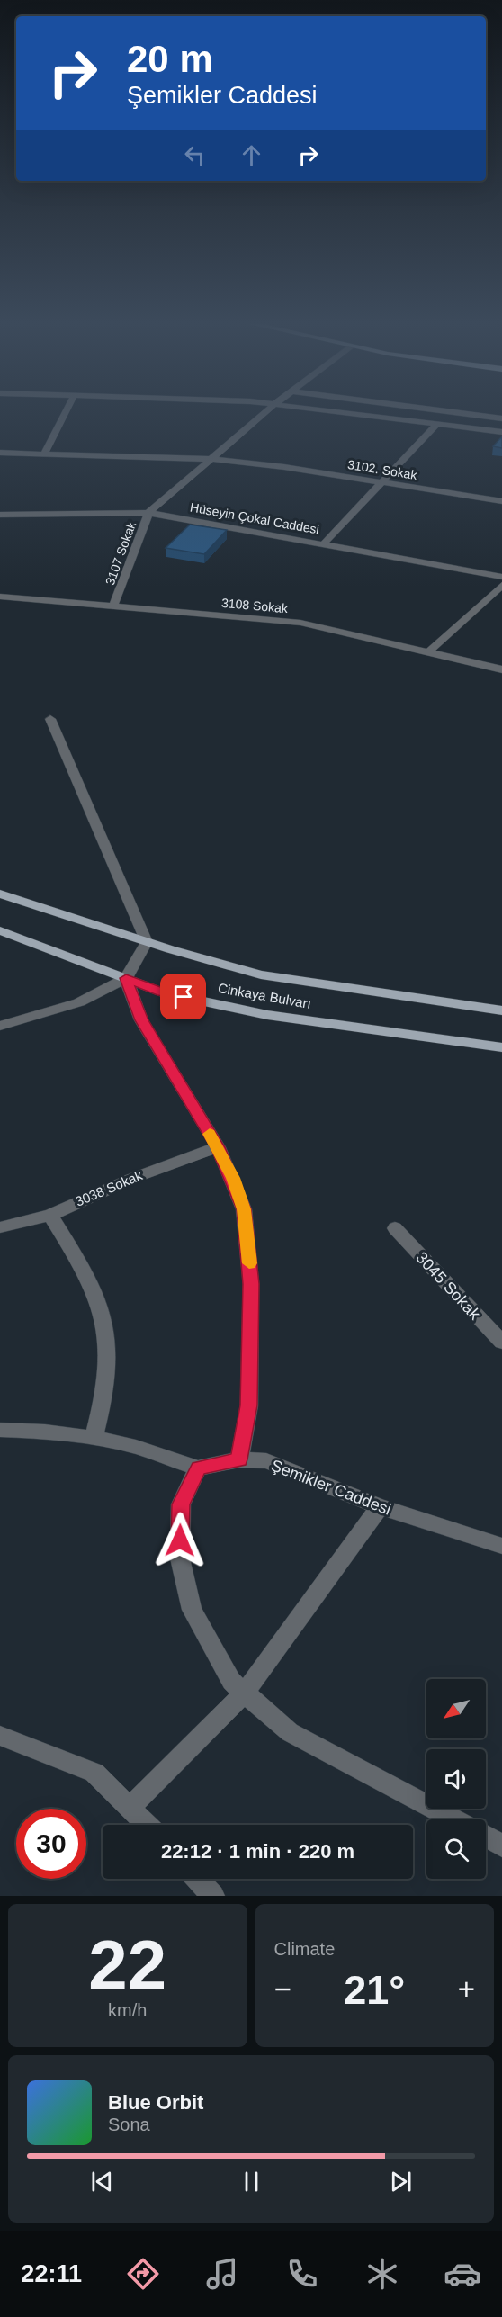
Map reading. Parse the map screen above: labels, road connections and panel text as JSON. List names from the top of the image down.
{
  "streets": {
    "main road": ["Cinkaya Bulvarı"],
    "street": [
      "3102. Sokak",
      "Hüseyin Çokal Caddesi",
      "3107 Sokak",
      "3108 Sokak",
      "3038 Sokak",
      "3045 Sokak",
      "Şemikler Caddesi"
    ]
  },
  "crossings": [
    ["3102. Sokak", "3107 Sokak"],
    ["Hüseyin Çokal Caddesi", "3107 Sokak"],
    ["3107 Sokak", "3108 Sokak"]
  ],
  "north": "bottom left",
  "page": {
    "turn": ["20 m", "Şemikler Caddesi"],
    "limit": "30",
    "trip": "22:12 · 1 min · 220 m",
    "tile": [
      ["22", "km/h"],
      "Climate"
    ],
    "heat": ["−", "21°", "+"],
    "song": ["Blue Orbit", "Sona"],
    "tabs": "22:11"
  }
}
